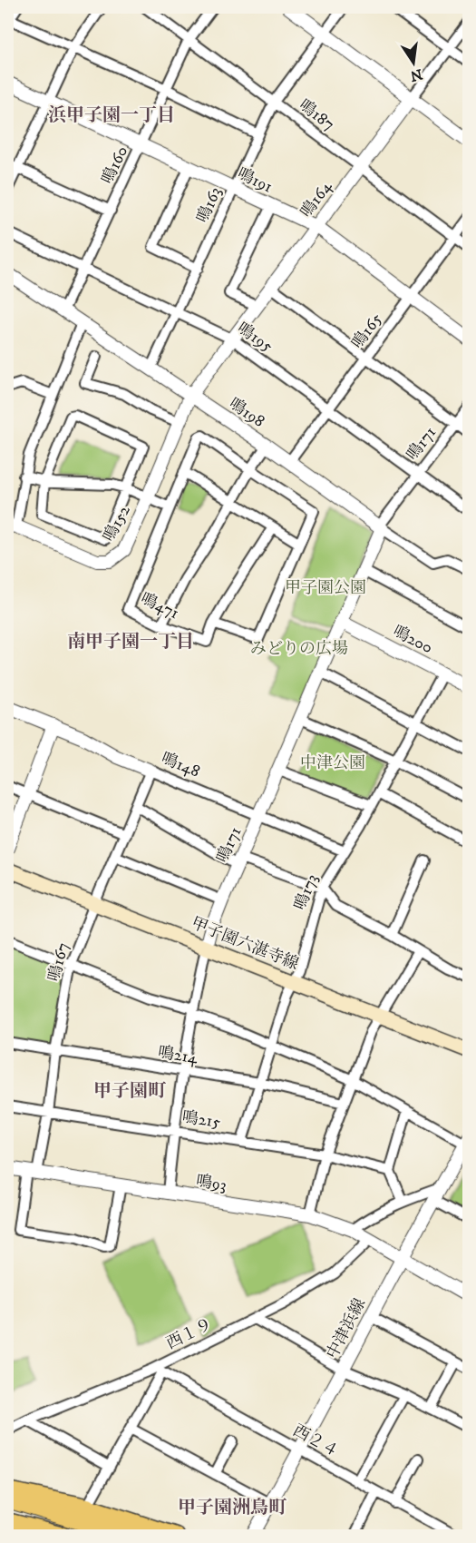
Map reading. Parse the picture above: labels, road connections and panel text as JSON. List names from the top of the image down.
{
  "streets": {
    "main road": ["甲子園六湛寺線"],
    "street": [
      "鳴187",
      "鳴160",
      "鳴191",
      "鳴164",
      "鳴163",
      "鳴165",
      "鳴195",
      "鳴198",
      "鳴171",
      "鳴152",
      "鳴471",
      "鳴200",
      "鳴148",
      "鳴173",
      "鳴167",
      "鳴214",
      "鳴215",
      "鳴93",
      "中津浜線",
      "西１９",
      "西２４"
    ]
  },
  "crossings": [
    ["鳴187", "鳴160"],
    ["鳴187", "鳴164"],
    ["鳴187", "鳴163"],
    ["鳴187", "鳴165"],
    ["鳴160", "鳴191"],
    ["鳴160", "鳴195"],
    ["鳴160", "鳴198"],
    ["鳴191", "鳴164"],
    ["鳴191", "鳴163"],
    ["鳴191", "鳴165"],
    ["鳴164", "鳴195"],
    ["鳴164", "鳴198"],
    ["鳴164", "鳴152"],
    ["鳴163", "鳴195"],
    ["鳴163", "鳴198"],
    ["鳴165", "鳴195"],
    ["鳴165", "鳴198"],
    ["鳴195", "鳴171"],
    ["鳴198", "鳴171"],
    ["鳴198", "鳴152"],
    ["鳴171", "鳴200"],
    ["鳴171", "鳴148"],
    ["鳴171", "甲子園六湛寺線"],
    ["鳴171", "鳴214"],
    ["鳴171", "鳴215"],
    ["鳴171", "鳴93"],
    ["鳴200", "鳴173"],
    ["鳴148", "鳴173"],
    ["鳴148", "鳴167"],
    ["鳴173", "甲子園六湛寺線"],
    ["鳴173", "鳴214"],
    ["鳴173", "鳴215"],
    ["甲子園六湛寺線", "鳴167"],
    ["鳴167", "鳴214"],
    ["鳴167", "鳴215"],
    ["鳴167", "鳴93"],
    ["鳴93", "中津浜線"],
    ["鳴93", "西１９"],
    ["中津浜線", "西２４"],
    ["西１９", "西２４"]
  ],
  "districts": [
    "浜甲子園一丁目",
    "南甲子園一丁目",
    "甲子園町",
    "甲子園洲鳥町"
  ],
  "parks": ["甲子園公園", "みどりの広場", "中津公園"],
  "north": "bottom"
}
